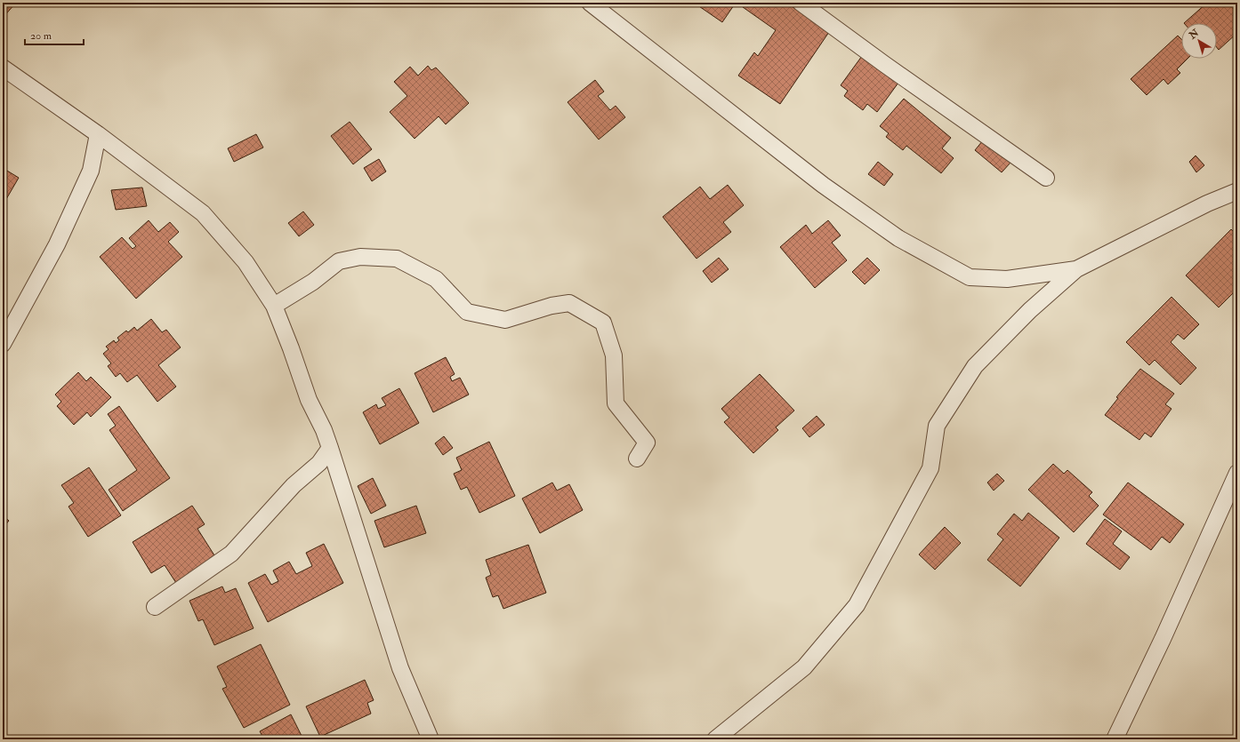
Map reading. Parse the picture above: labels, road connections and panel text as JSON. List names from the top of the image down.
{
  "scale_bar": "20 m",
  "north": "top left"
}
